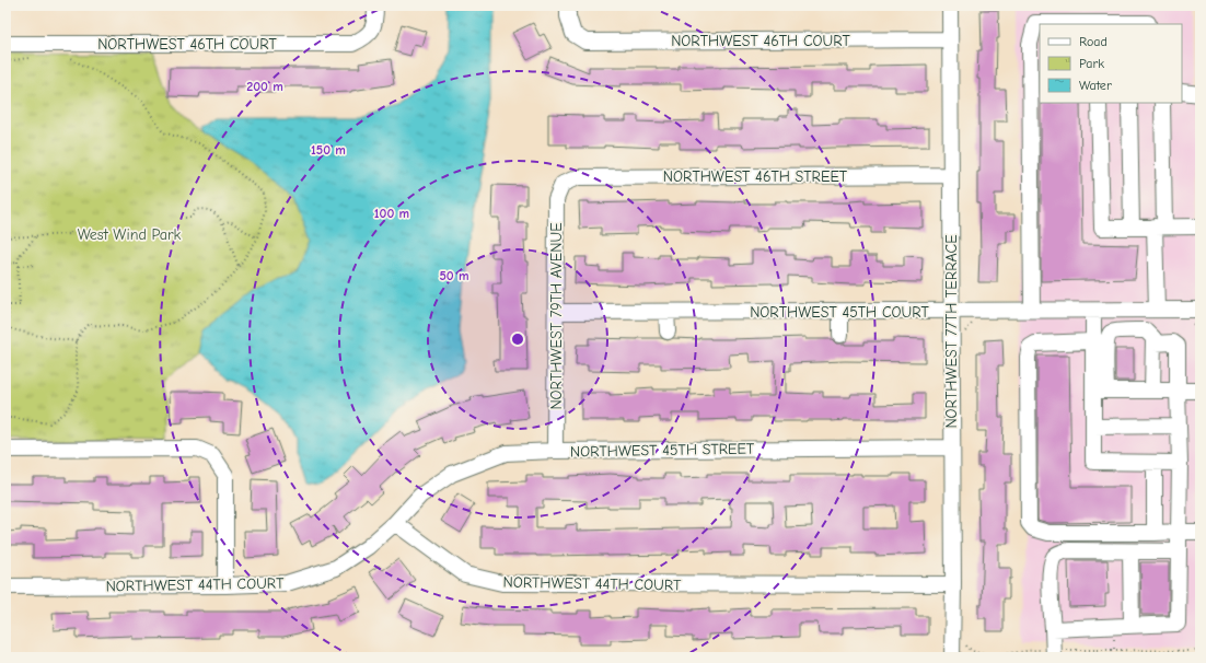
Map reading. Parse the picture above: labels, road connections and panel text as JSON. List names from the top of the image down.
{
  "streets": {
    "street": [
      "NORTHWEST 46TH COURT",
      "NORTHWEST 46TH STREET",
      "NORTHWEST 45TH COURT",
      "NORTHWEST 79TH AVENUE",
      "NORTHWEST 77TH TERRACE",
      "NORTHWEST 45TH STREET",
      "NORTHWEST 44TH COURT"
    ]
  },
  "crossings": [
    ["NORTHWEST 46TH COURT", "NORTHWEST 77TH TERRACE"],
    ["NORTHWEST 46TH STREET", "NORTHWEST 79TH AVENUE"],
    ["NORTHWEST 46TH STREET", "NORTHWEST 77TH TERRACE"],
    ["NORTHWEST 45TH COURT", "NORTHWEST 79TH AVENUE"],
    ["NORTHWEST 45TH COURT", "NORTHWEST 77TH TERRACE"],
    ["NORTHWEST 79TH AVENUE", "NORTHWEST 45TH STREET"],
    ["NORTHWEST 77TH TERRACE", "NORTHWEST 45TH STREET"],
    ["NORTHWEST 77TH TERRACE", "NORTHWEST 44TH COURT"],
    ["NORTHWEST 45TH STREET", "NORTHWEST 44TH COURT"]
  ],
  "parks": ["West Wind Park"],
  "legend": ["Road", "Park", "Water"],
  "rings": [
    "200 m",
    "150 m",
    "100 m",
    "50 m"
  ]
}
